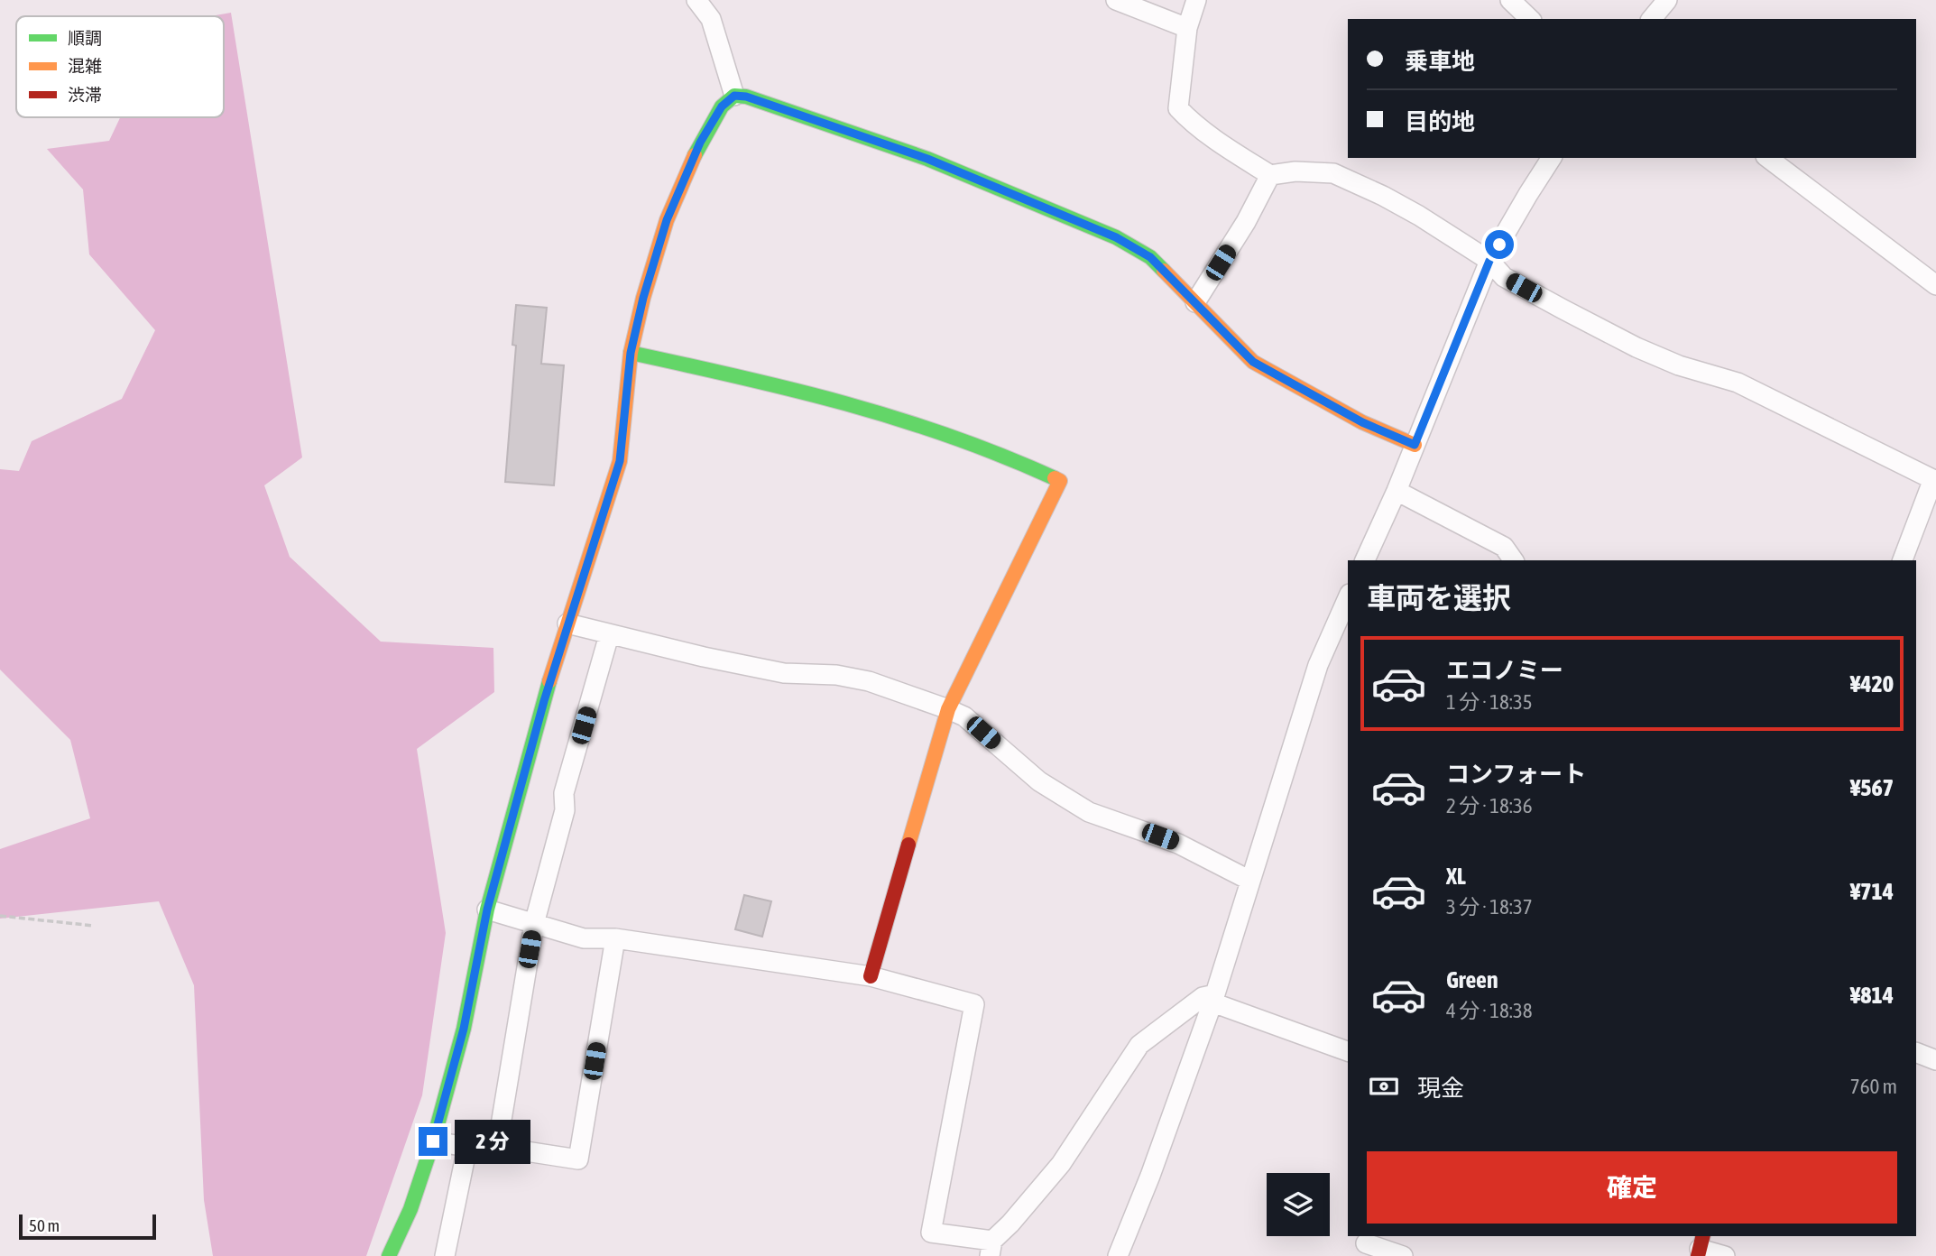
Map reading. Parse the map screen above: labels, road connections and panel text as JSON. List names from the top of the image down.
{
  "legend": ["順調", "混雑", "渋滞"],
  "scale_bar": "50 m",
  "page": {
    "banner": ["乗車地", "目的地"],
    "heading": "車両を選択",
    "list": [
      {
        "name": "エコノミー",
        "note": "1 分 · 18:35",
        "value": "¥420"
      },
      {
        "name": "コンフォート",
        "note": "2 分 · 18:36",
        "value": "¥567"
      },
      {
        "name": "XL",
        "note": "3 分 · 18:37",
        "value": "¥714"
      },
      {
        "name": "Green",
        "note": "4 分 · 18:38",
        "value": "¥814"
      }
    ],
    "pay": ["現金", "760 m"],
    "bubble": "2 分",
    "buttons": "確定",
    "scale": "50 m"
  }
}
